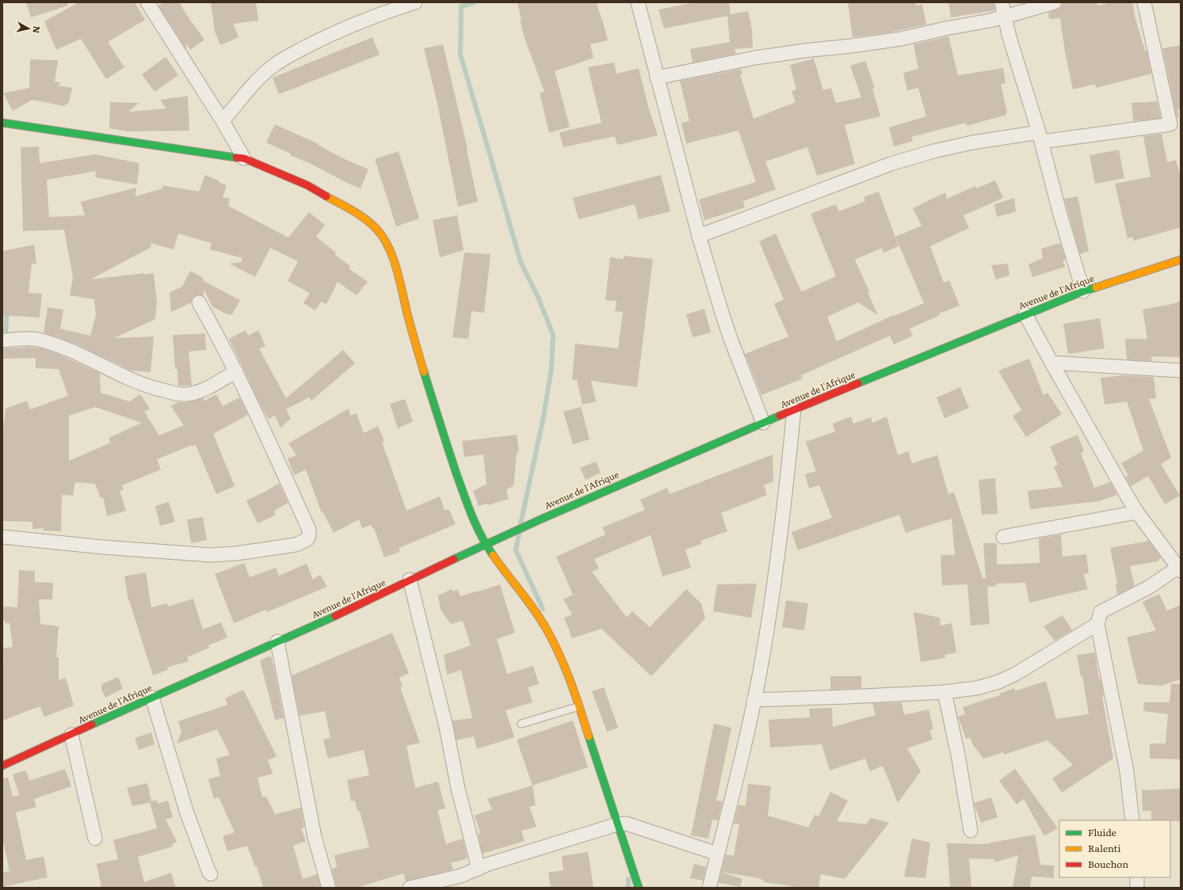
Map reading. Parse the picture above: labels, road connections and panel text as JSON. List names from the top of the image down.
{
  "streets": {
    "main road": ["Avenue de l'Afrique"]
  },
  "legend": ["Fluide", "Ralenti", "Bouchon"],
  "north": "right"
}
